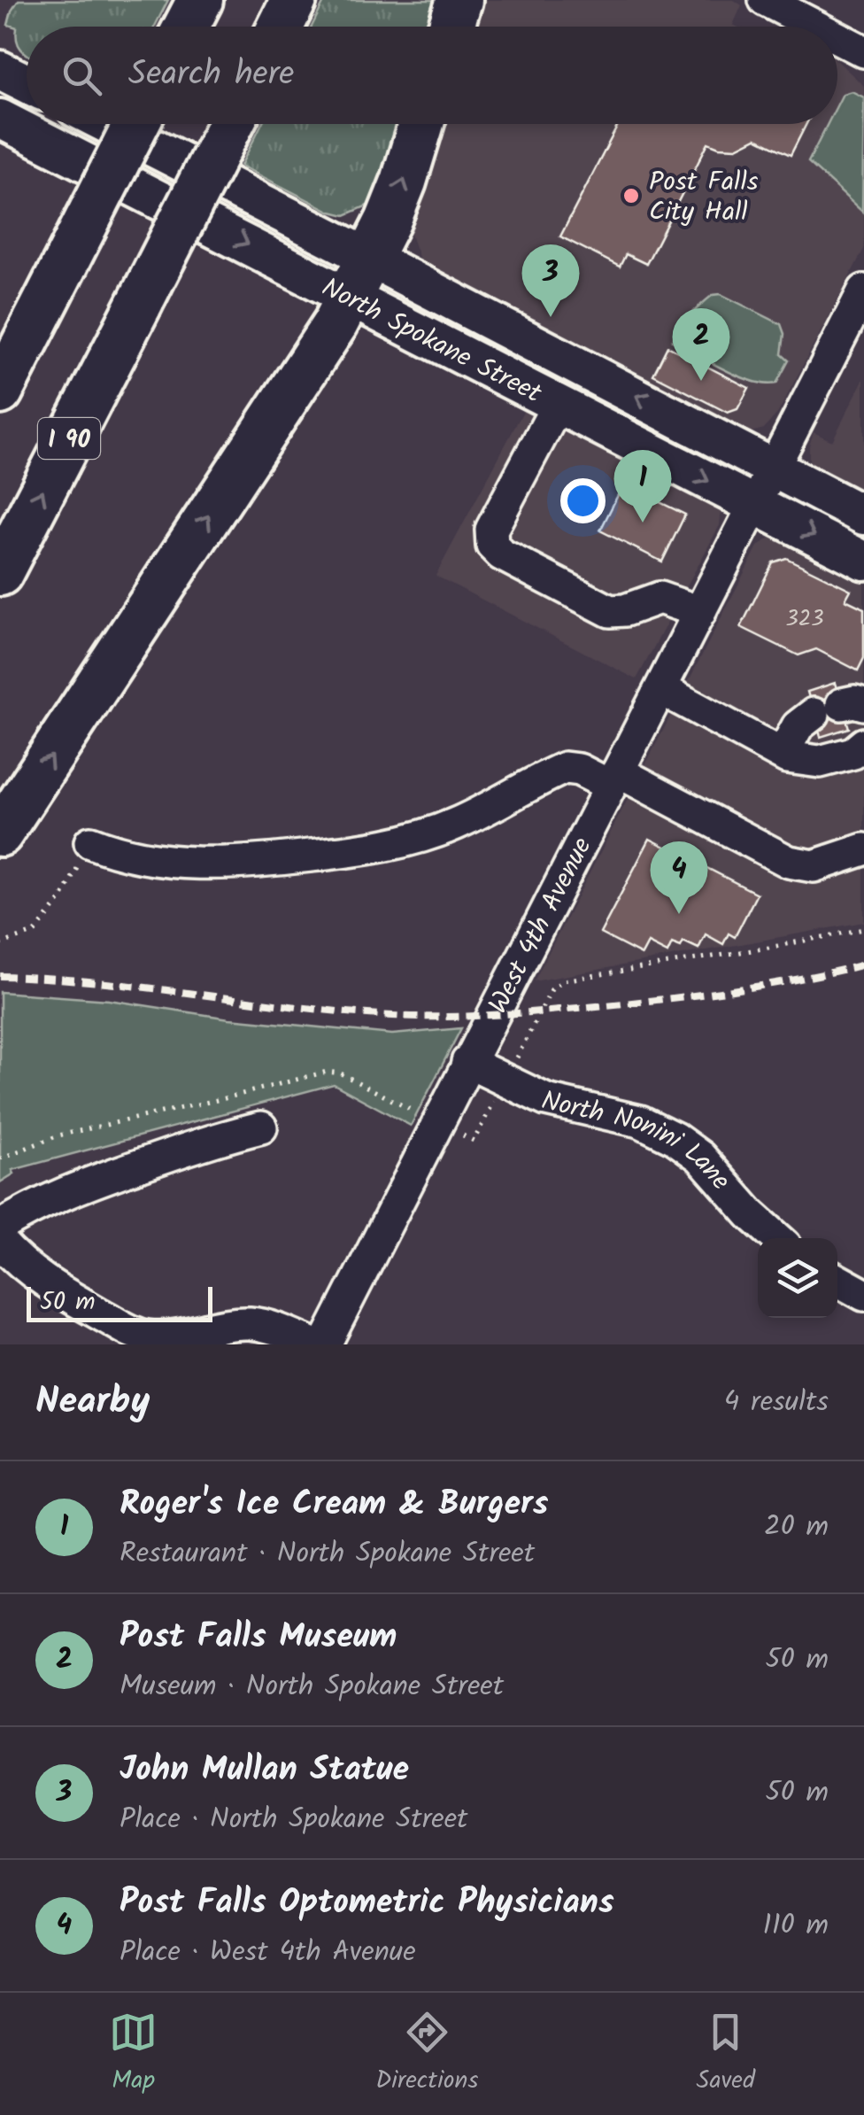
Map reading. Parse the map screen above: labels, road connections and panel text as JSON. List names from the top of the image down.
{
  "streets": {
    "highway": ["I 90"],
    "main road": ["North Spokane Street"],
    "street": ["West 4th Avenue", "North Nonini Lane"]
  },
  "crossings": [
    ["North Spokane Street", "West 4th Avenue"],
    ["West 4th Avenue", "North Nonini Lane"]
  ],
  "places": ["Post Falls City Hall"],
  "house_numbers": ["323"],
  "scale_bar": "50 m",
  "page": {
    "search": "Search here",
    "pins": [
      "3",
      "2",
      "1",
      "4"
    ],
    "scale": "50 m",
    "heading": ["Nearby", "4 results"],
    "list": [
      {
        "mark": "1",
        "name": "Roger's Ice Cream & Burgers",
        "note": "Restaurant · North Spokane Street",
        "value": "20 m"
      },
      {
        "mark": "2",
        "name": "Post Falls Museum",
        "note": "Museum · North Spokane Street",
        "value": "50 m"
      },
      {
        "mark": "3",
        "name": "John Mullan Statue",
        "note": "Place · North Spokane Street",
        "value": "50 m"
      },
      {
        "mark": "4",
        "name": "Post Falls Optometric Physicians",
        "note": "Place · West 4th Avenue",
        "value": "110 m"
      }
    ],
    "nav": ["Map", "Directions", "Saved"]
  }
}
